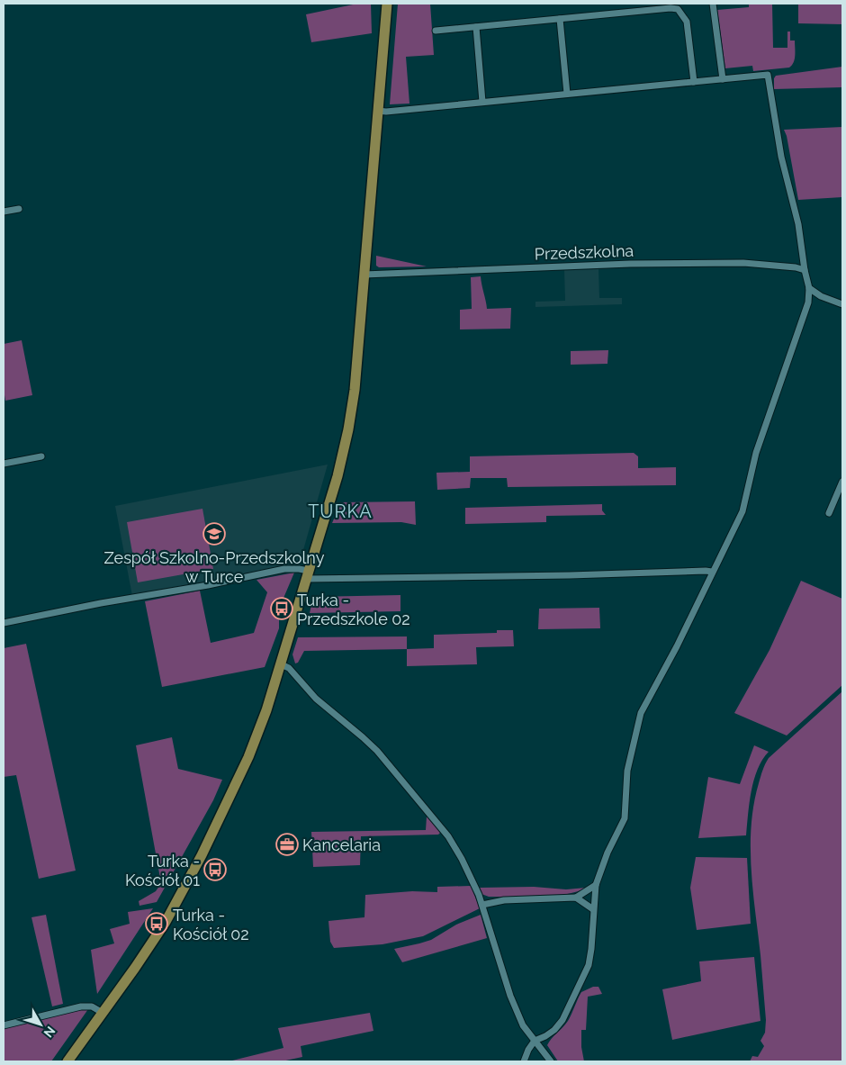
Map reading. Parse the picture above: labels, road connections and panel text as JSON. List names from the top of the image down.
{
  "streets": {
    "street": ["Przedszkolna"]
  },
  "districts": ["TURKA"],
  "places": {
    "school or university": ["Zespół Szkolno-Przedszkolny w Turce"],
    "bus stop": ["Turka - Przedszkole 02", "Turka - Kościół 01", "Turka - Kościół 02"],
    "office": ["Kancelaria"]
  },
  "north": "bottom right"
}
